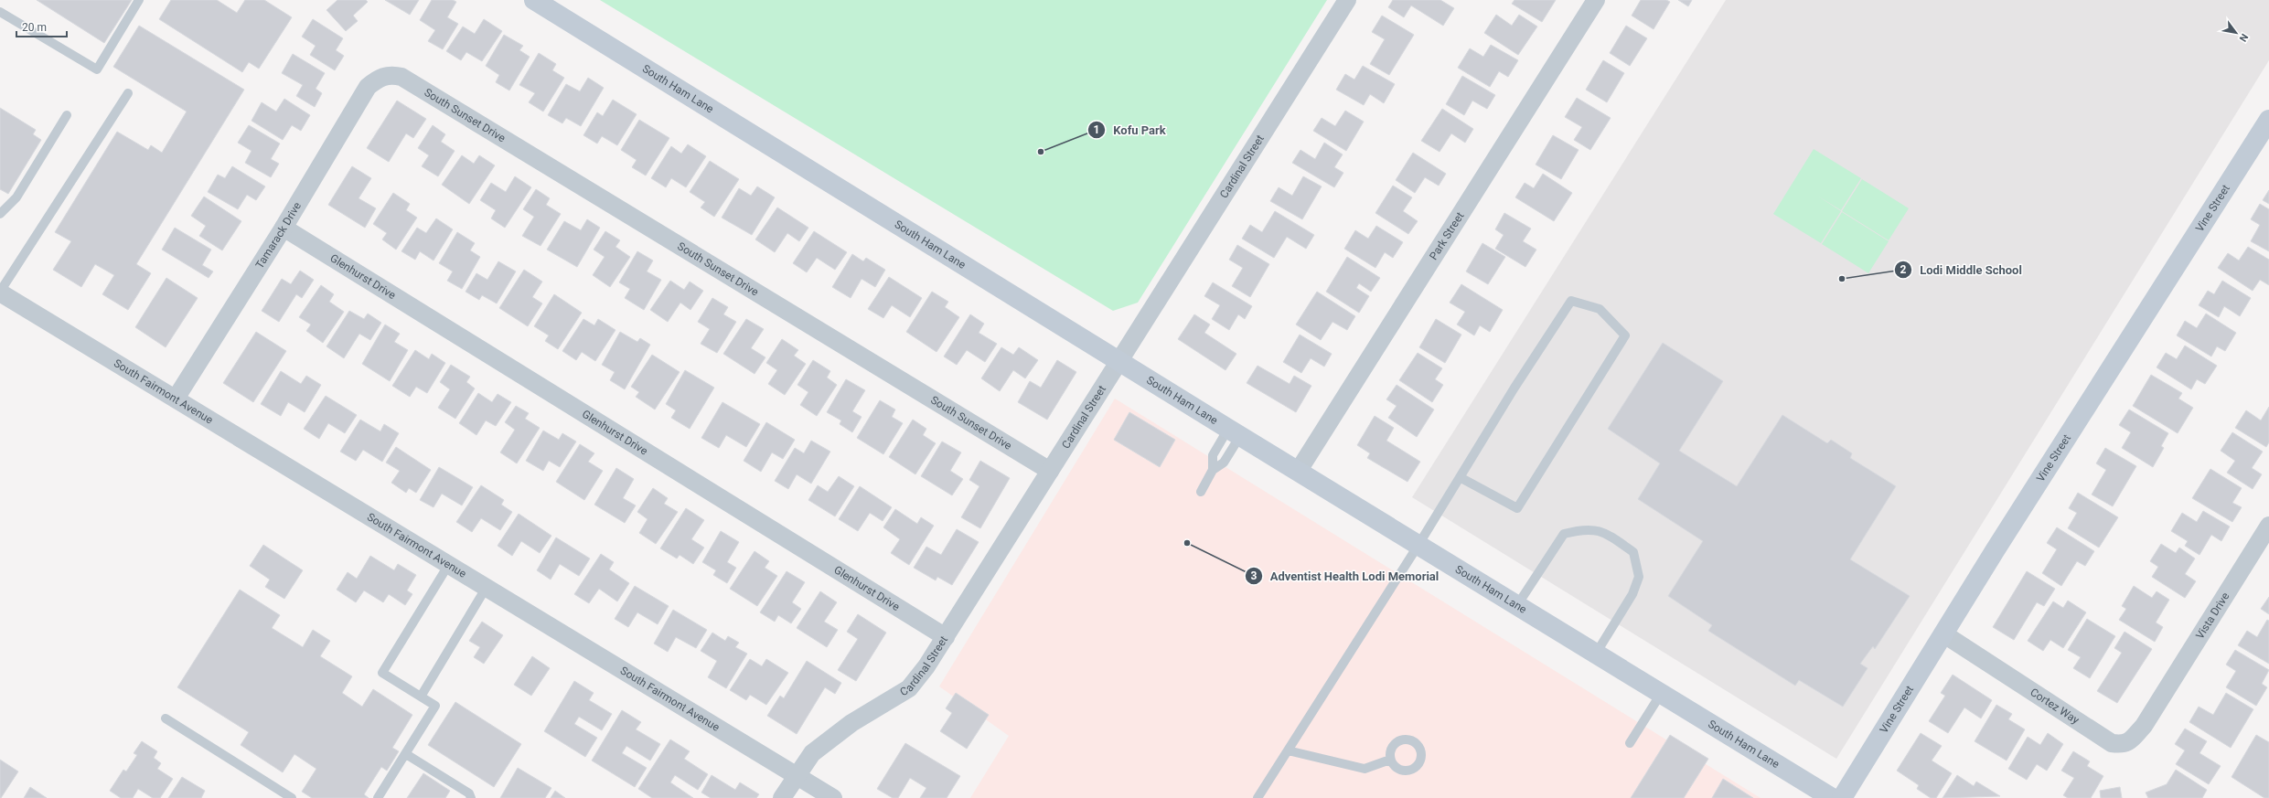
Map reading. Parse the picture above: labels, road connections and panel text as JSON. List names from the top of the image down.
{
  "streets": {
    "main road": ["South Ham Lane", "Vine Street"],
    "street": [
      "South Sunset Drive",
      "Cardinal Street",
      "Tamarack Drive",
      "Park Street",
      "Glenhurst Drive",
      "South Fairmont Avenue",
      "Vista Drive",
      "Cortez Way"
    ]
  },
  "crossings": [
    ["South Ham Lane", "Cardinal Street"],
    ["South Ham Lane", "Park Street"],
    ["South Sunset Drive", "Cardinal Street"],
    ["South Sunset Drive", "Tamarack Drive"],
    ["Cardinal Street", "Glenhurst Drive"],
    ["Cardinal Street", "South Fairmont Avenue"],
    ["Vine Street", "Cortez Way"],
    ["Tamarack Drive", "Glenhurst Drive"],
    ["Tamarack Drive", "South Fairmont Avenue"],
    ["Vista Drive", "Cortez Way"]
  ],
  "places": ["Kofu Park", "Lodi Middle School", "Adventist Health Lodi Memorial"],
  "scale_bar": "20 m",
  "north": "bottom right"
}
